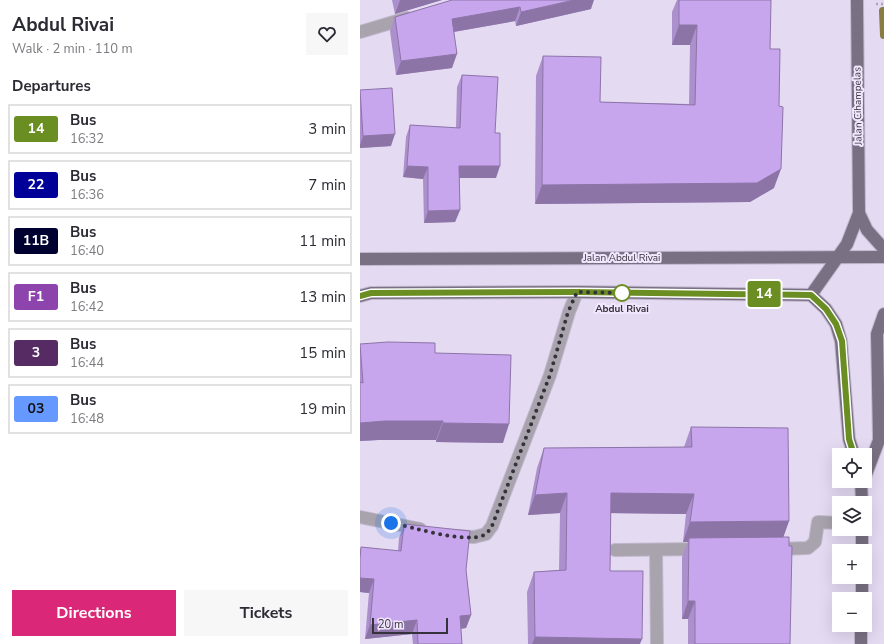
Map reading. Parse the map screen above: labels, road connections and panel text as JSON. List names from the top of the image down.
{
  "streets": {
    "main road": ["Jalan Cihampelas", "Jalan Abdul Rivai"]
  },
  "crossings": [
    ["Jalan Cihampelas", "Jalan Abdul Rivai"]
  ],
  "places": ["Abdul Rivai"],
  "lines": ["bus line 14"],
  "scale_bar": "20 m",
  "page": {
    "heading": [
      ["Abdul Rivai", "Walk · 2 min · 110 m"],
      "Departures"
    ],
    "on_map": "14",
    "list": [
      {
        "mark": "14",
        "name": "Bus",
        "note": "16:32",
        "value": "3 min"
      },
      {
        "mark": "22",
        "name": "Bus",
        "note": "16:36",
        "value": "7 min"
      },
      {
        "mark": "11B",
        "name": "Bus",
        "note": "16:40",
        "value": "11 min"
      },
      {
        "mark": "F1",
        "name": "Bus",
        "note": "16:42",
        "value": "13 min"
      },
      {
        "mark": "3",
        "name": "Bus",
        "note": "16:44",
        "value": "15 min"
      },
      {
        "mark": "03",
        "name": "Bus",
        "note": "16:48",
        "value": "19 min"
      }
    ],
    "map_buttons": ["+", "−"],
    "buttons": ["Directions", "Tickets"],
    "scale": "20 m"
  }
}
